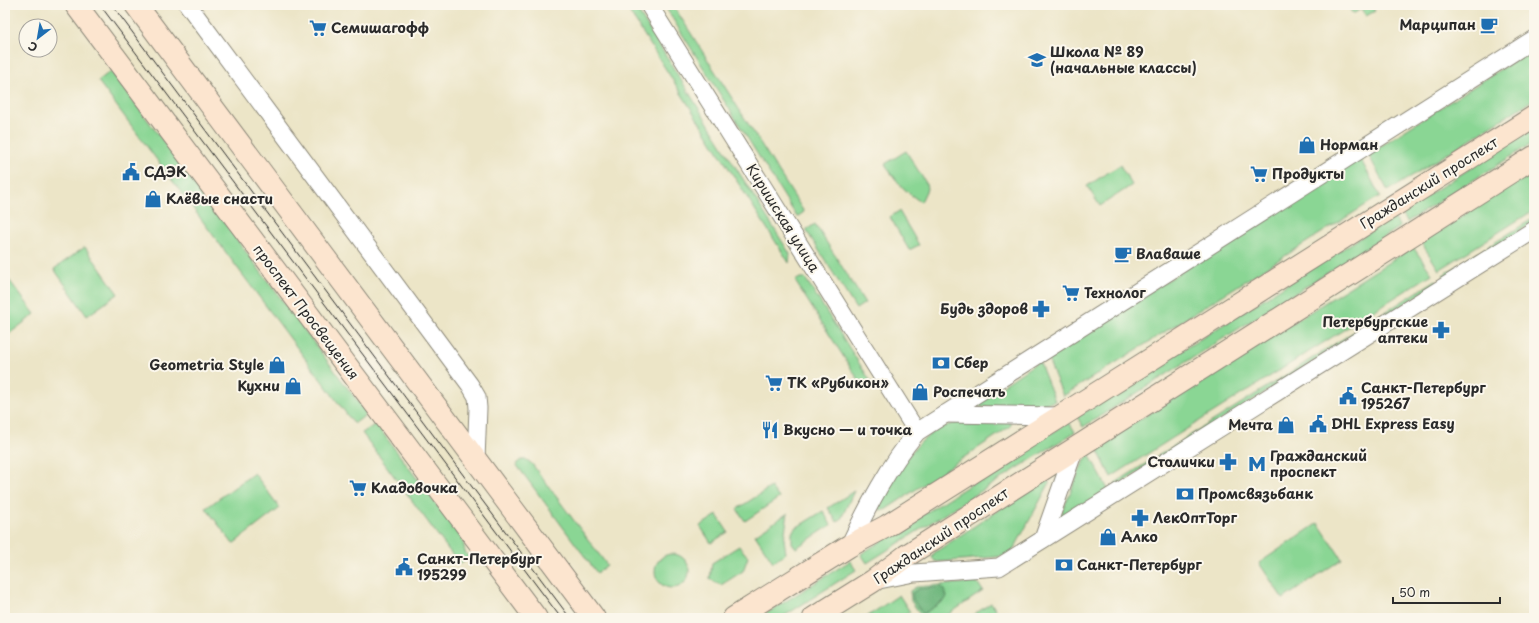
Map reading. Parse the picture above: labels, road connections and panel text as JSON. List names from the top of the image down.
{
  "streets": {
    "main road": ["Гражданский проспект", "проспект Просвещения"],
    "street": ["Киришская улица"]
  },
  "places": {
    "cafe": ["Марципан", "Влаваше"],
    "supermarket": [
      "Семишагофф",
      "Продукты",
      "Технолог",
      "ТК «Рубикон»",
      "Кладовочка"
    ],
    "school or university": ["Школа № 89 (начальные классы)"],
    "shop": [
      "Норман",
      "Клёвые снасти",
      "Geometria Style",
      "Кухни",
      "Роспечать",
      "Мечта",
      "Алко"
    ],
    "public building": [
      "СДЭК",
      "Санкт-Петербург 195267",
      "DHL Express Easy",
      "Санкт-Петербург 195299"
    ],
    "pharmacy": [
      "Будь здоров",
      "Петербургские аптеки",
      "Столички",
      "ЛекОптТорг"
    ],
    "bank": ["Сбер", "Промсвязьбанк", "Санкт-Петербург"],
    "restaurant": ["Вкусно — и точка"],
    "metro station": ["Гражданский проспект"]
  },
  "scale_bar": "50 m",
  "north": "bottom left"
}
